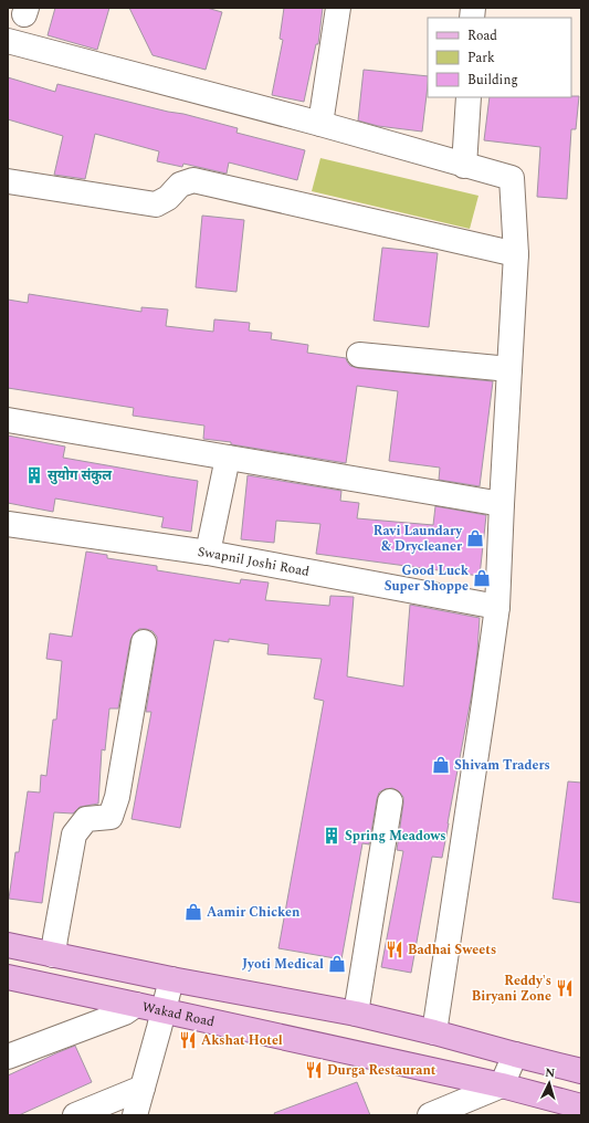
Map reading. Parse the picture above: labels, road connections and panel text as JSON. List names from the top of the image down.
{
  "streets": {
    "main road": ["Wakad Road"],
    "street": ["Swapnil Joshi Road"]
  },
  "places": {
    "building": ["सुयोग संकुल", "Spring Meadows"],
    "shop": [
      "Ravi Laundary & Drycleaner",
      "Good Luck Super Shoppe",
      "Shivam Traders",
      "Aamir Chicken",
      "Jyoti Medical"
    ],
    "restaurant": [
      "Badhai Sweets",
      "Reddy's Biryani Zone",
      "Akshat Hotel",
      "Durga Restaurant"
    ]
  },
  "legend": ["Road", "Park", "Building"],
  "north": "top"
}
